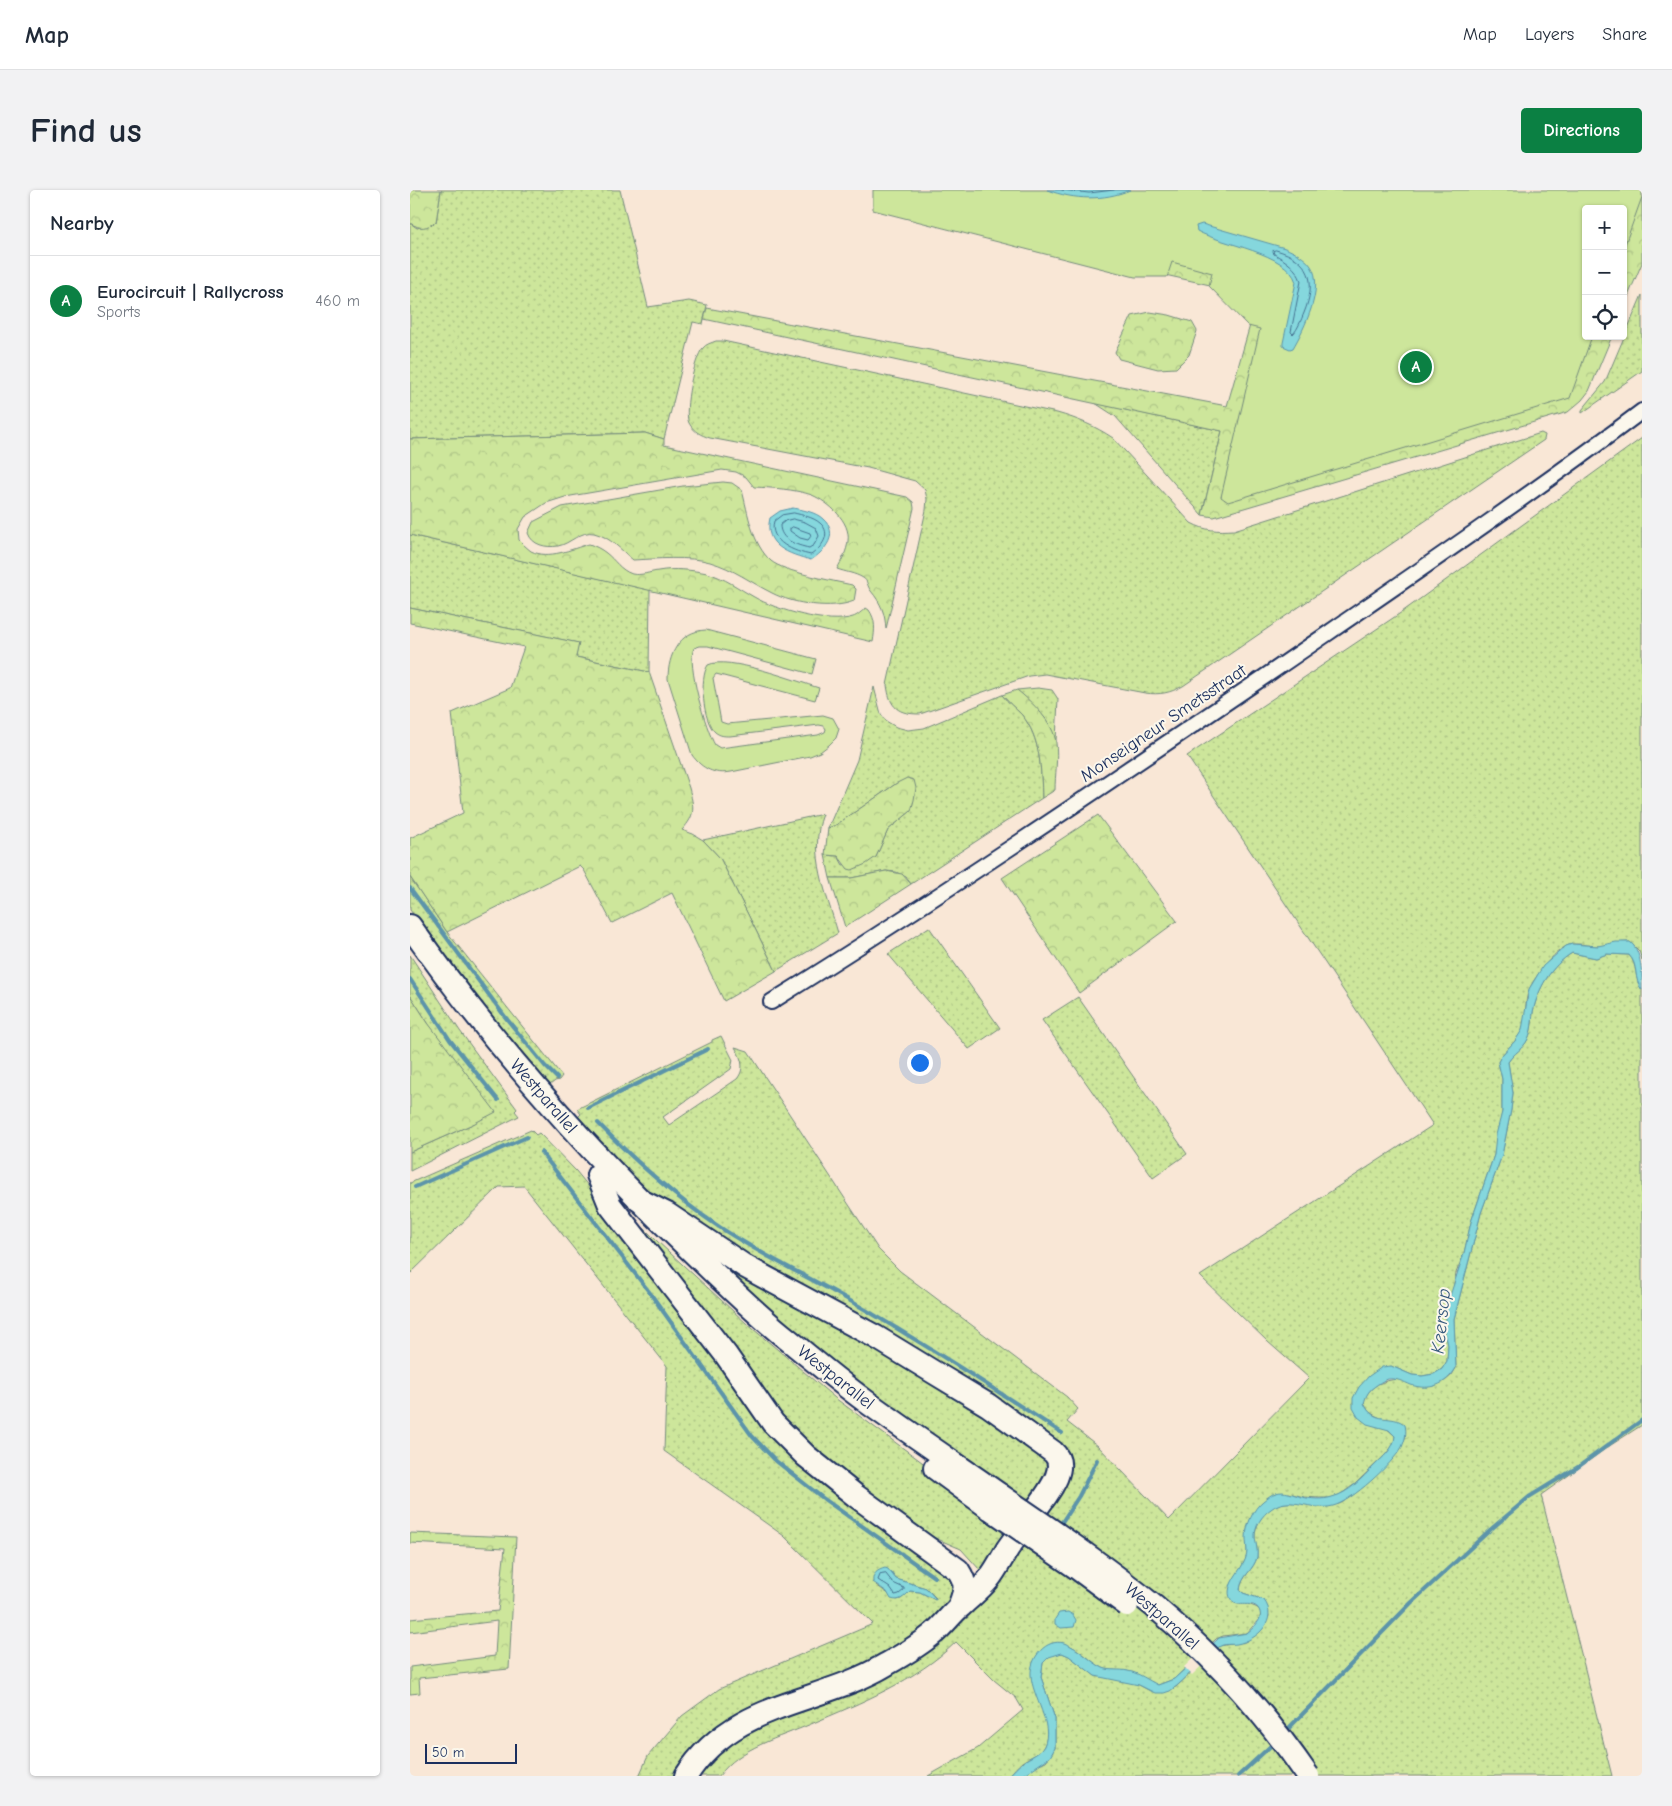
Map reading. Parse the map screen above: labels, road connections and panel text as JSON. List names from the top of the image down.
{
  "streets": {
    "main road": ["Westparallel"],
    "street": ["Monseigneur Smetsstraat"]
  },
  "water": ["Keersop"],
  "scale_bar": "50 m",
  "page": {
    "header": "Map",
    "nav": ["Map", "Layers", "Share"],
    "buttons": "Directions",
    "title": "Find us",
    "heading": "Nearby",
    "map_buttons": ["+", "−"],
    "list": [
      {
        "mark": "A",
        "name": "Eurocircuit | Rallycross",
        "note": "Sports",
        "value": "460 m"
      }
    ],
    "pins": "A",
    "scale": "50 m"
  }
}
